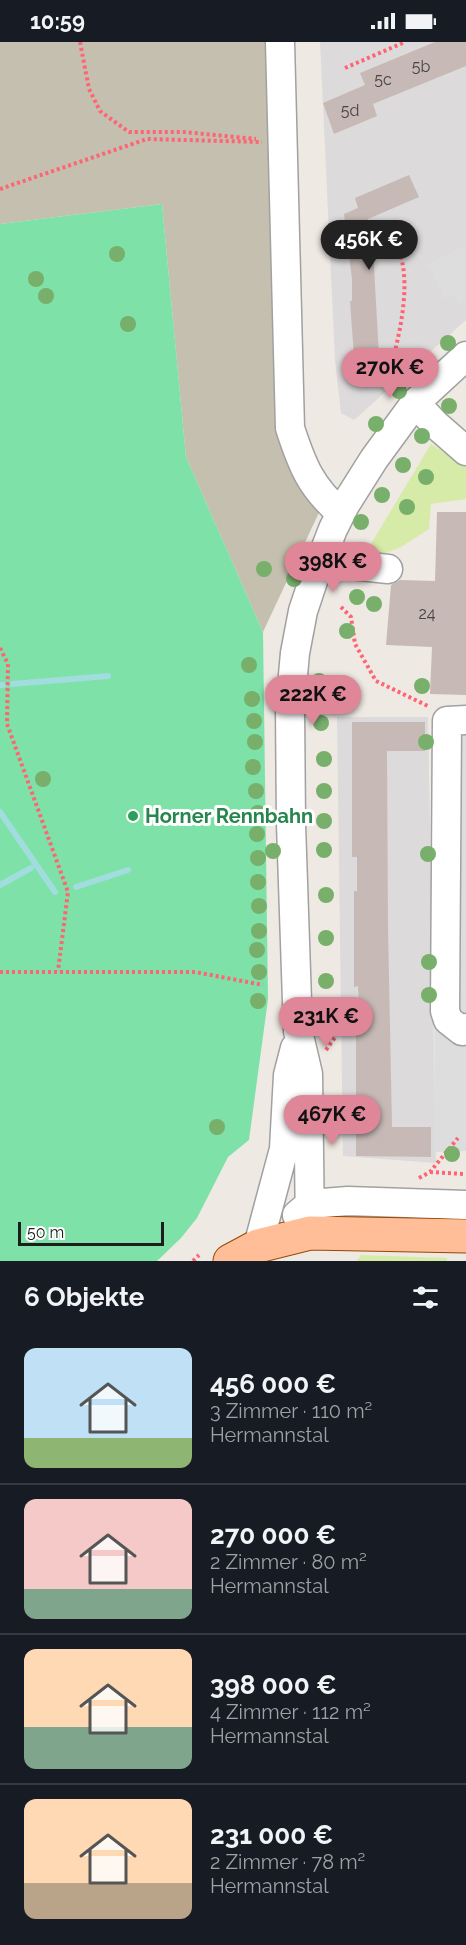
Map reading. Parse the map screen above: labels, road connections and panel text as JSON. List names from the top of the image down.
{
  "places": ["Horner Rennbahn"],
  "house_numbers": [
    "5b",
    "5c",
    "5d",
    "24"
  ],
  "scale_bar": "50 m",
  "page": {
    "status": "10:59",
    "price": [
      "456K €",
      "270K €",
      "398K €",
      "222K €",
      "231K €",
      "467K €"
    ],
    "scale": "50 m",
    "heading": "6 Objekte",
    "list": [
      {
        "name": "456 000 €",
        "note": "3 Zimmer · 110 m² · Hermannstal"
      },
      {
        "name": "270 000 €",
        "note": "2 Zimmer · 80 m² · Hermannstal"
      },
      {
        "name": "398 000 €",
        "note": "4 Zimmer · 112 m² · Hermannstal"
      },
      {
        "name": "231 000 €",
        "note": "2 Zimmer · 78 m² · Hermannstal"
      }
    ]
  }
}
